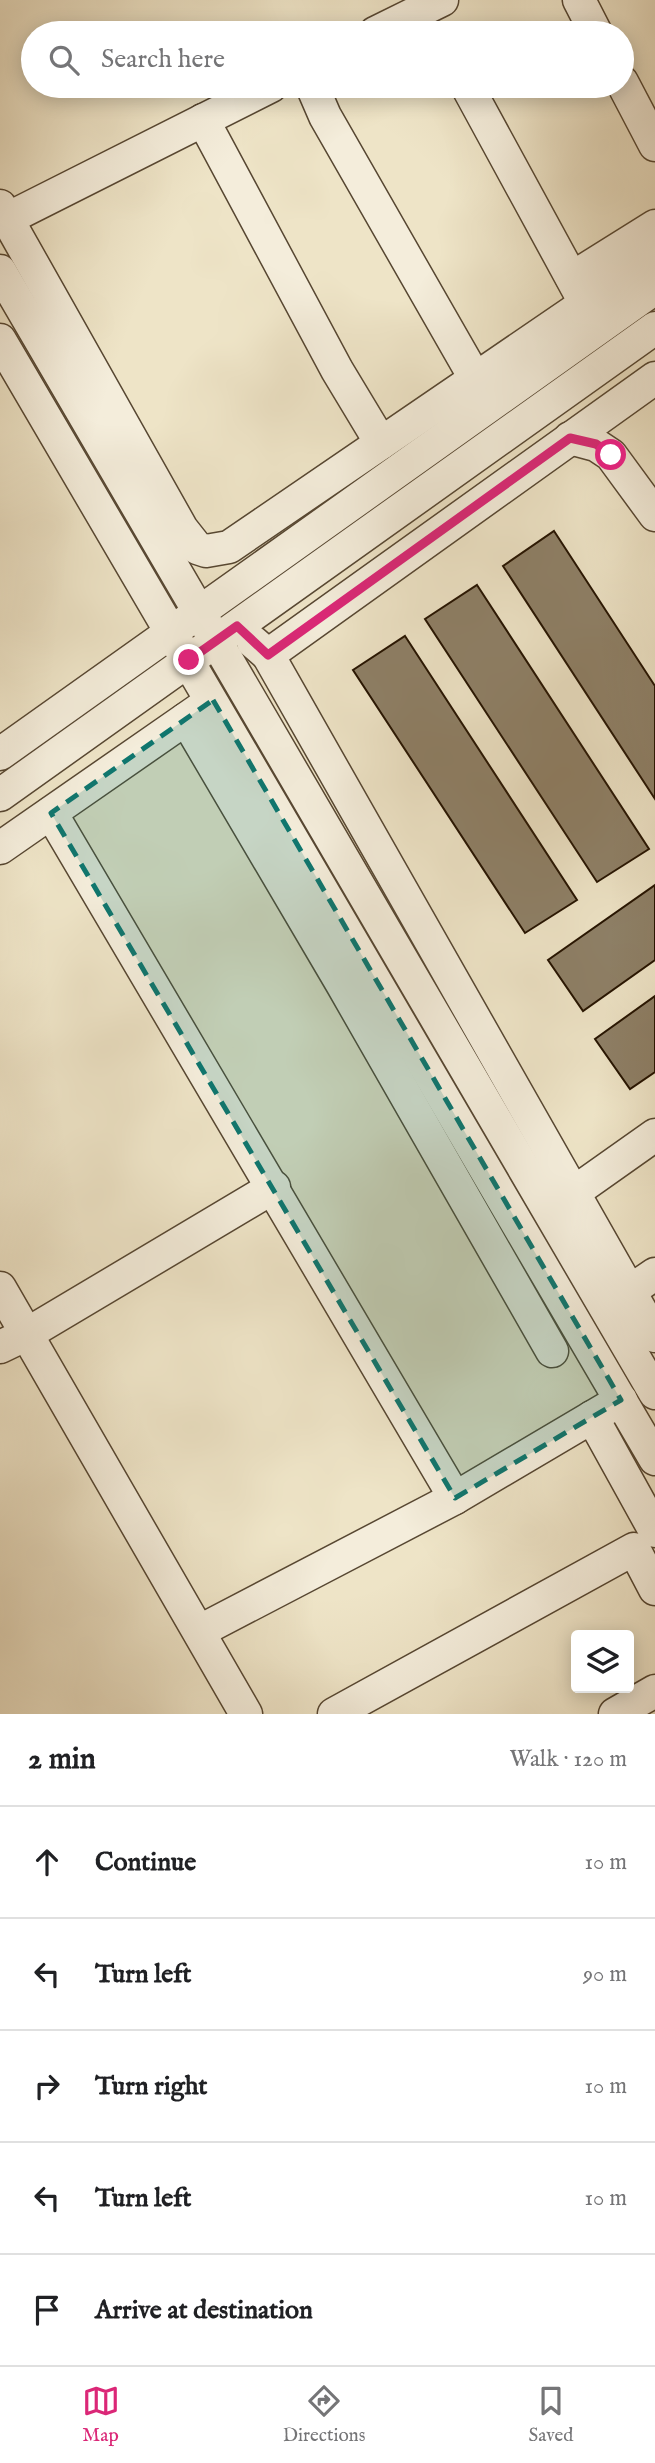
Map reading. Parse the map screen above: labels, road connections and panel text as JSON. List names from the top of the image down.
{
  "page": {
    "search": "Search here",
    "heading": ["2 min", "Walk · 120 m"],
    "list": [
      ["Continue", "10 m"],
      ["Turn left", "90 m"],
      ["Turn right", "10 m"],
      ["Turn left", "10 m"],
      "Arrive at destination"
    ],
    "nav": ["Map", "Directions", "Saved"]
  }
}
